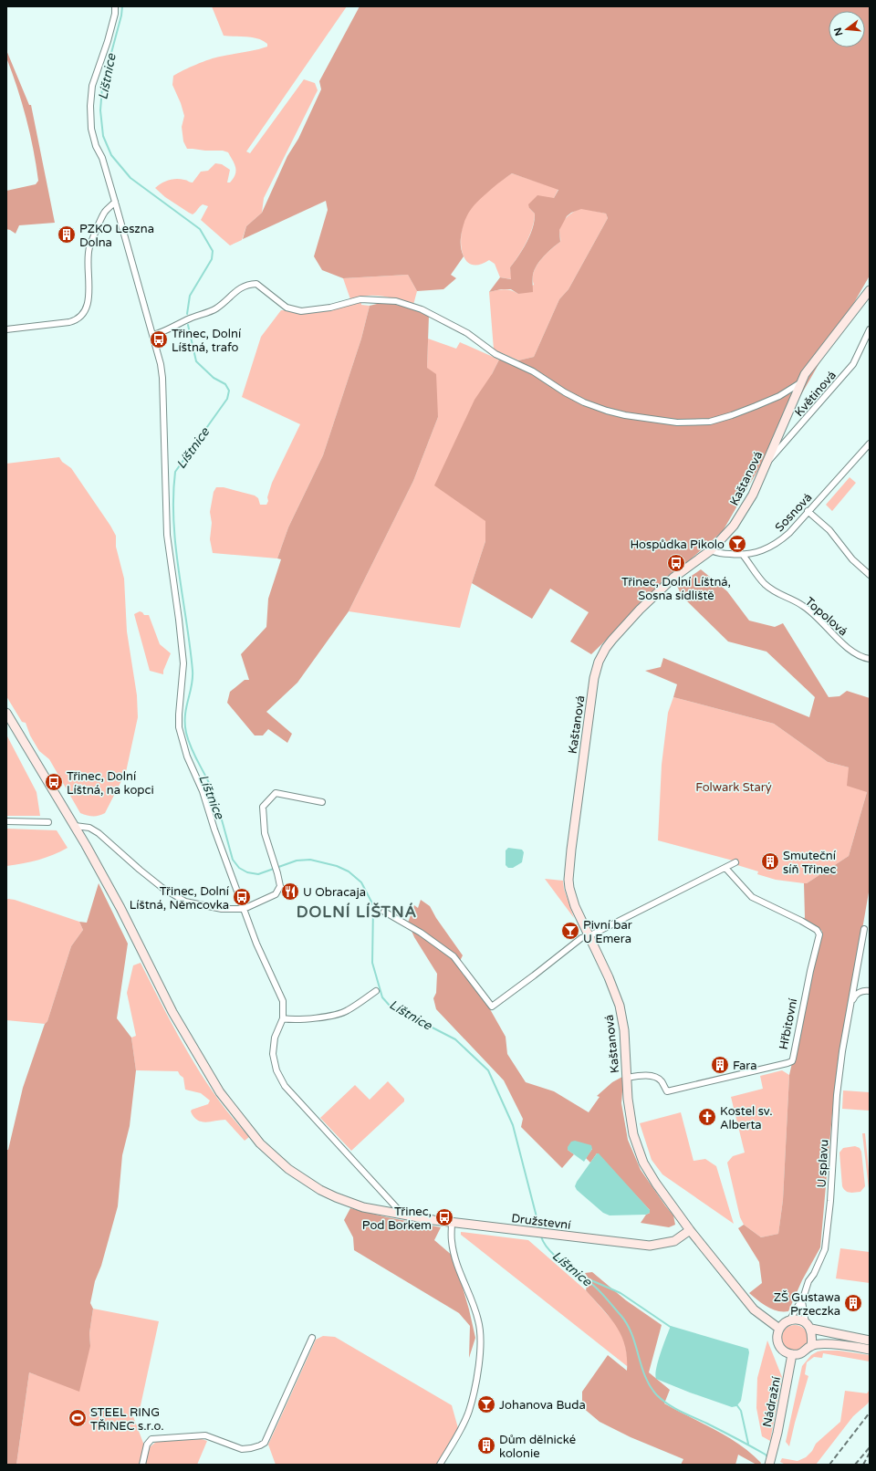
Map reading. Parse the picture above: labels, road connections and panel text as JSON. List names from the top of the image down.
{
  "streets": {
    "street": [
      "Květinová",
      "Kaštanová",
      "Sosnová",
      "Topolová",
      "Hřbitovní",
      "U splavu",
      "Družstevní",
      "Nádražní"
    ]
  },
  "crossings": [
    ["Květinová", "Kaštanová"],
    ["Kaštanová", "Sosnová"],
    ["Kaštanová", "Hřbitovní"],
    ["Kaštanová", "Družstevní"],
    ["Sosnová", "Topolová"],
    ["U splavu", "Nádražní"]
  ],
  "districts": ["DOLNÍ LÍŠTNÁ"],
  "water": ["Líštnice"],
  "parks": ["Folwark Starý"],
  "places": {
    "building": [
      "PZKO Leszna Dolna",
      "Smuteční síň Třinec",
      "Fara",
      "ZŠ Gustawa Przeczka",
      "Dům dělnické kolonie"
    ],
    "bus stop": [
      "Třinec, Dolní Líštná, trafo",
      "Třinec, Dolní Líštná, Sosna sídliště",
      "Třinec, Dolní Líštná, na kopci",
      "Třinec, Dolní Líštná, Němcovka",
      "Třinec, Pod Borkem"
    ],
    "bar": ["Hospůdka Pikolo", "Pivní bar U Emera", "Johanova Buda"],
    "restaurant": ["U Obracaja"],
    "church": ["Kostel sv. Alberta"],
    "sports": ["STEEL RING TŘINEC s.r.o."]
  },
  "north": "left"
}
